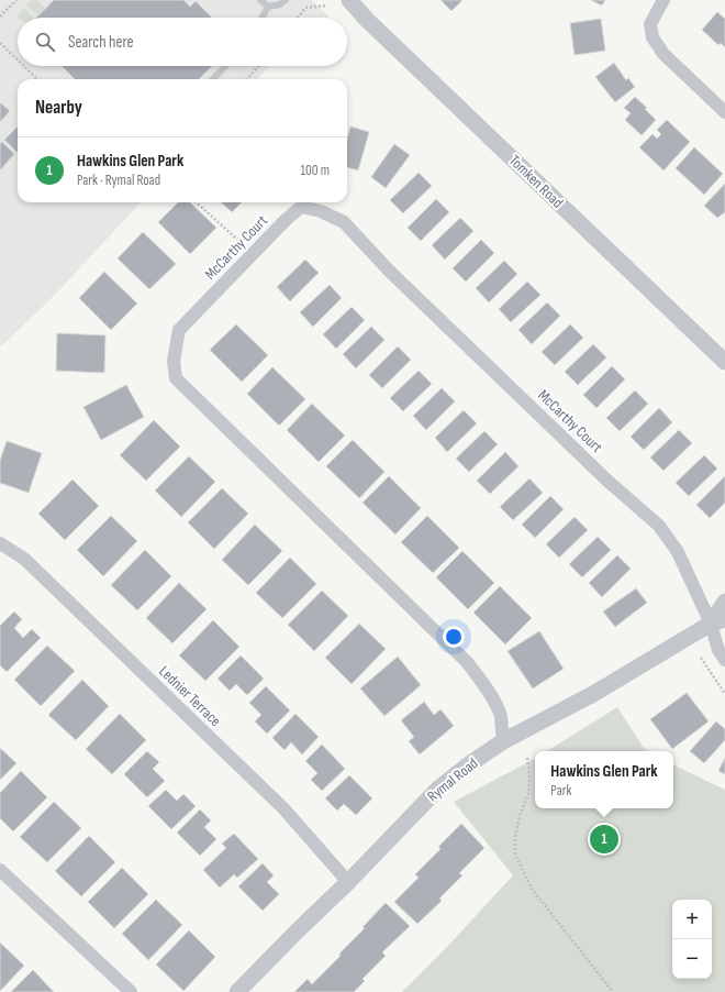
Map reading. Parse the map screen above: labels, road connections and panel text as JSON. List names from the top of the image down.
{
  "streets": {
    "street": [
      "Tomken Road",
      "McCarthy Court",
      "Lednier Terrace",
      "Rymal Road"
    ]
  },
  "crossings": [
    ["McCarthy Court", "Rymal Road"],
    ["Lednier Terrace", "Rymal Road"]
  ],
  "page": {
    "search": "Search here",
    "heading": "Nearby",
    "list": [
      {
        "mark": "1",
        "name": "Hawkins Glen Park",
        "note": "Park · Rymal Road",
        "value": "100 m"
      }
    ],
    "popup": ["Hawkins Glen Park", "Park"],
    "pins": "1",
    "map_buttons": ["+", "−"]
  }
}
